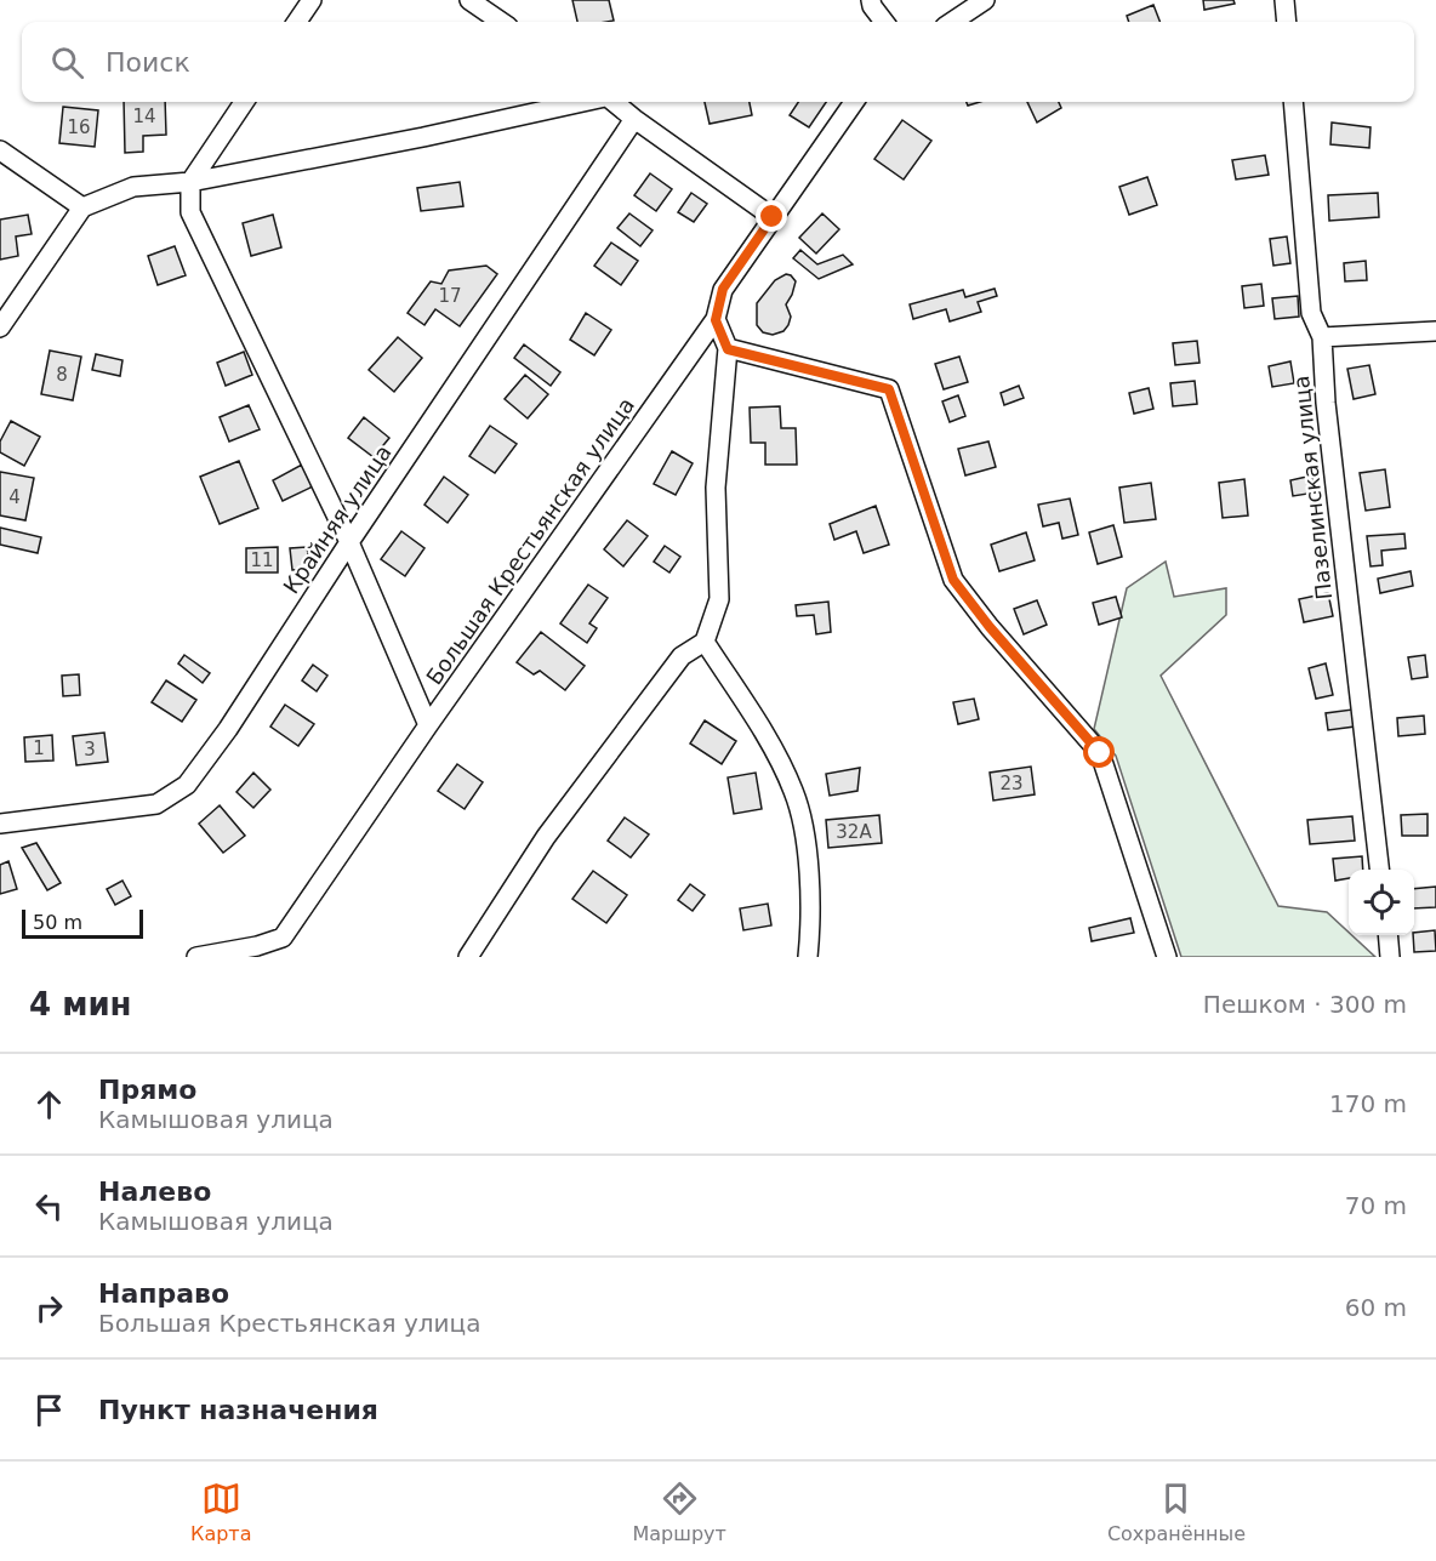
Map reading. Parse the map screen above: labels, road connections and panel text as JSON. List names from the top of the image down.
{
  "streets": {
    "street": ["Пазелинская улица", "Крайняя улица", "Большая Крестьянская улица"]
  },
  "house_numbers": [
    "14",
    "16",
    "17",
    "8",
    "4",
    "11",
    "1",
    "3",
    "23",
    "32А"
  ],
  "scale_bar": "50 m",
  "page": {
    "search": "Поиск",
    "scale": "50 m",
    "heading": ["4 мин", "Пешком · 300 m"],
    "list": [
      ["Прямо", "Камышовая улица", "170 m"],
      ["Налево", "Камышовая улица", "70 m"],
      ["Направо", "Большая Крестьянская улица", "60 m"],
      "Пункт назначения"
    ],
    "nav": ["Карта", "Маршрут", "Сохранённые"]
  }
}
